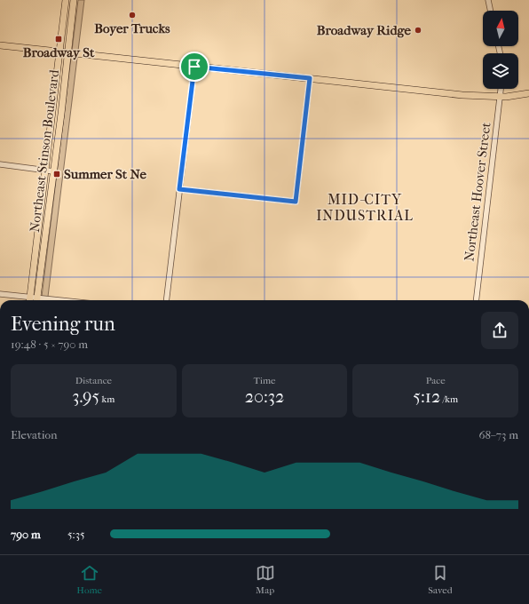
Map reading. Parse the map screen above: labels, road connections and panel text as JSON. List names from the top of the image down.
{
  "streets": {
    "main road": ["Northeast Stinson Boulevard"],
    "street": ["Northeast Hoover Street"]
  },
  "districts": ["MID-CITY INDUSTRIAL"],
  "places": {
    "other": ["Boyer Trucks", "Broadway Ridge"],
    "transit": ["Broadway St", "Summer St Ne"]
  },
  "north": "top",
  "page": {
    "heading": ["Evening run", "19:48 · 5 × 790 m"],
    "stats": [
      ["Distance", "3.95 km"],
      ["Time", "20:32"],
      ["Pace", "5:12 /km"]
    ],
    "chart": ["Elevation", "68–73 m"],
    "list": [
      {
        "name": "790 m",
        "note": "5:35"
      }
    ],
    "tabs": ["Home", "Map", "Saved"]
  }
}
